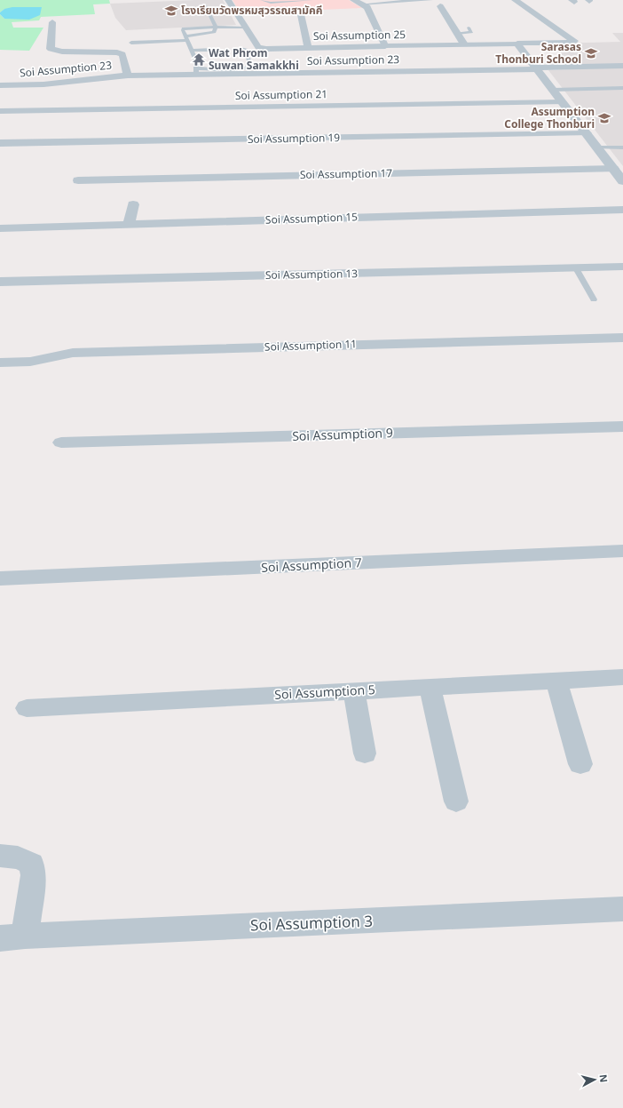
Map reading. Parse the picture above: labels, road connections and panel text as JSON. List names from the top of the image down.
{
  "streets": {
    "street": [
      "Soi Assumption 25",
      "Soi Assumption 23",
      "Soi Assumption 21",
      "Soi Assumption 19",
      "Soi Assumption 17",
      "Soi Assumption 15",
      "Soi Assumption 13",
      "Soi Assumption 11",
      "Soi Assumption 9",
      "Soi Assumption 7",
      "Soi Assumption 5",
      "Soi Assumption 3"
    ]
  },
  "places": {
    "school or university": ["โรงเรียนวัดพรหมสุวรรณสามัคคี", "Sarasas Thonburi School", "Assumption College Thonburi"],
    "temple": ["Wat Phrom Suwan Samakkhi"]
  },
  "north": "right"
}
